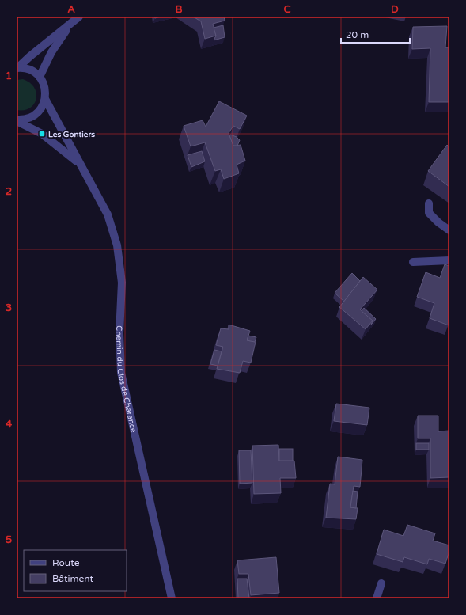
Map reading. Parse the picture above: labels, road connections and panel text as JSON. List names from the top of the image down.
{
  "streets": {
    "street": ["Chemin du Clos de Charance"]
  },
  "places": {
    "transit": ["Les Gontiers"]
  },
  "legend": ["Route", "Bâtiment"],
  "scale_bar": "20 m",
  "grid": {
    "columns": [
      "A",
      "B",
      "C",
      "D"
    ],
    "rows": [
      "1",
      "2",
      "3",
      "4",
      "5"
    ]
  }
}
